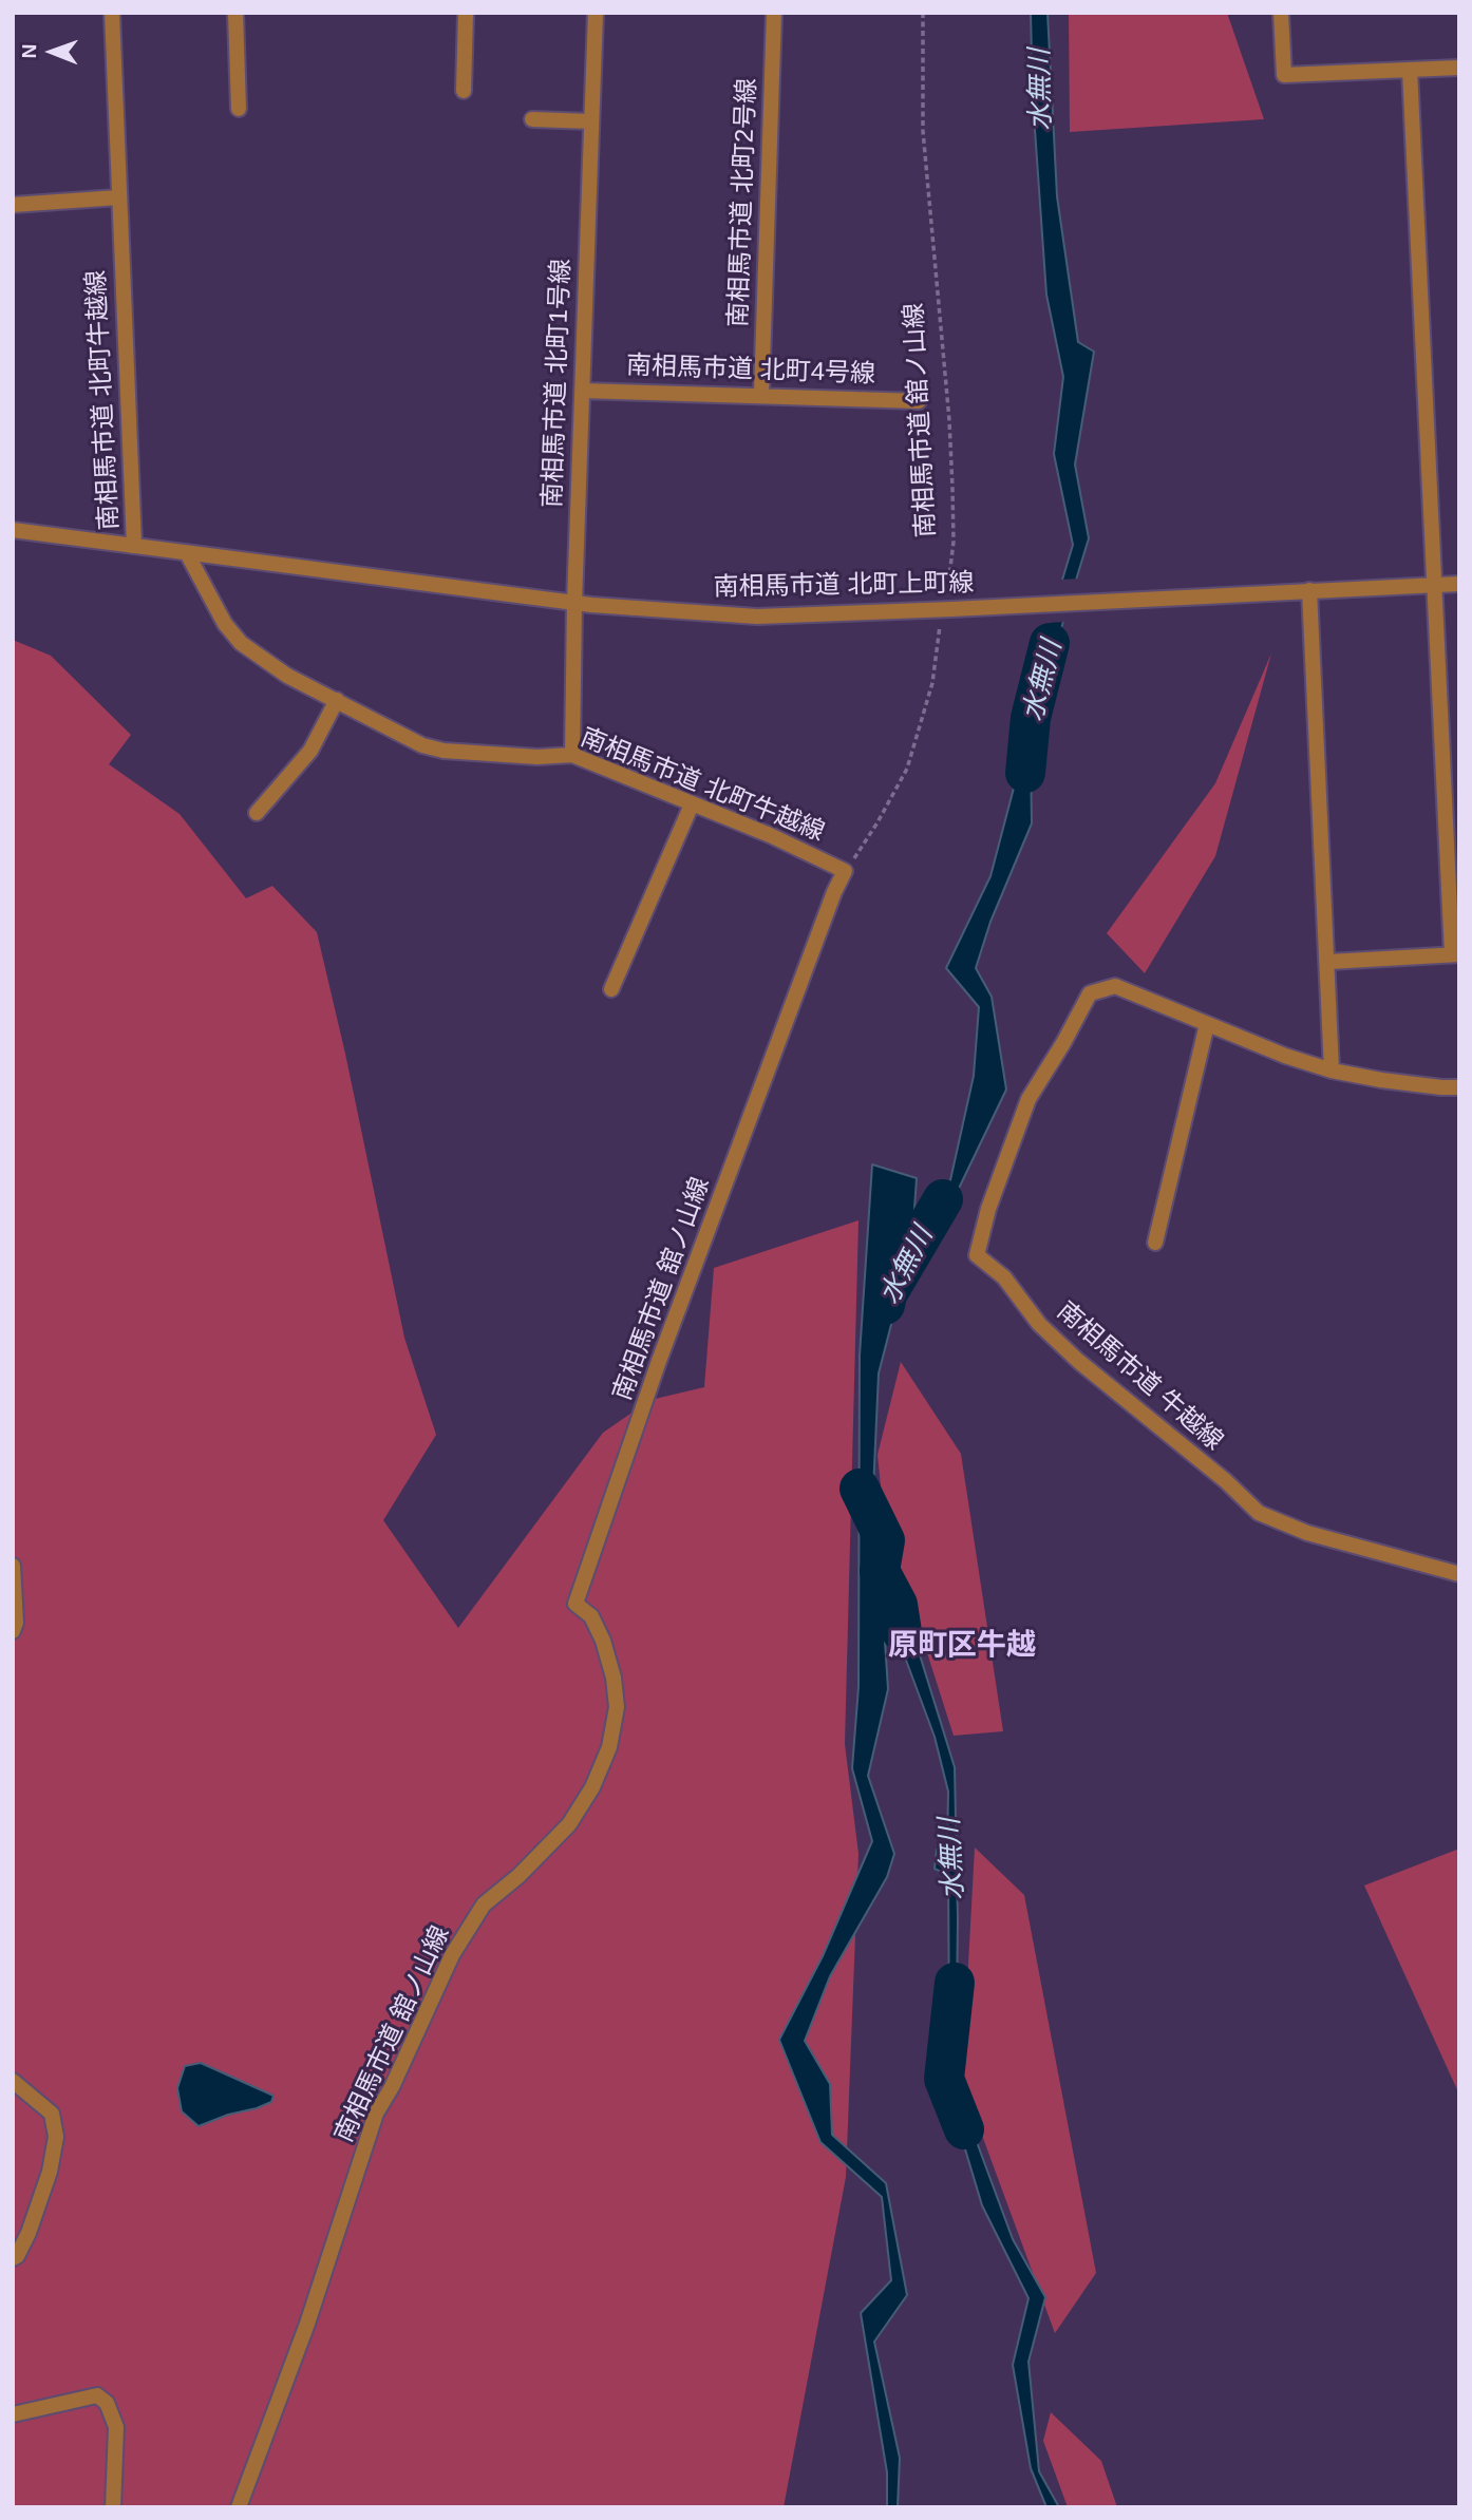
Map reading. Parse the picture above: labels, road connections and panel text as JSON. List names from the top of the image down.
{
  "streets": {
    "street": [
      "南相馬市道 北町2号線",
      "南相馬市道 北町4号線",
      "南相馬市道 北町1号線",
      "南相馬市道 北町牛越線",
      "南相馬市道 舘ノ山線",
      "南相馬市道 北町上町線",
      "南相馬市道 牛越線"
    ]
  },
  "crossings": [
    ["南相馬市道 北町2号線", "南相馬市道 北町4号線"],
    ["南相馬市道 北町4号線", "南相馬市道 北町1号線"],
    ["南相馬市道 北町1号線", "南相馬市道 北町牛越線"],
    ["南相馬市道 北町1号線", "南相馬市道 北町上町線"],
    ["南相馬市道 北町牛越線", "南相馬市道 舘ノ山線"],
    ["南相馬市道 北町牛越線", "南相馬市道 北町上町線"],
    ["南相馬市道 舘ノ山線", "南相馬市道 北町上町線"]
  ],
  "districts": ["原町区牛越"],
  "water": ["水無川"],
  "north": "left"
}
